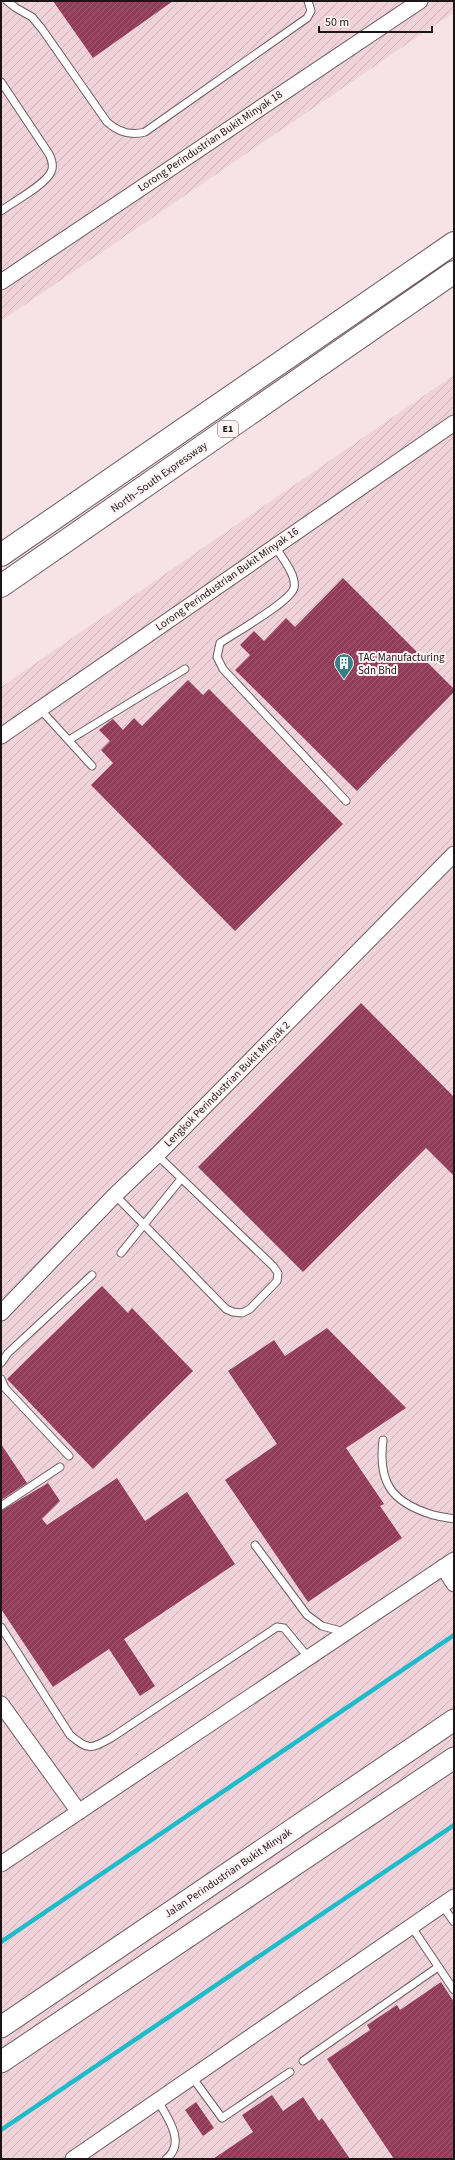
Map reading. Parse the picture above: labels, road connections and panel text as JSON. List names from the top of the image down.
{
  "streets": {
    "highway": ["E1", "North–South Expressway"],
    "main road": ["Jalan Perindustrian Bukit Minyak"],
    "street": ["Lorong Perindustrian Bukit Minyak 18", "Lorong Perindustrian Bukit Minyak 16", "Lengkok Perindustrian Bukit Minyak 2"]
  },
  "places": {
    "building": ["TAC Manufacturing Sdn Bhd"]
  },
  "scale_bar": "50 m"
}
